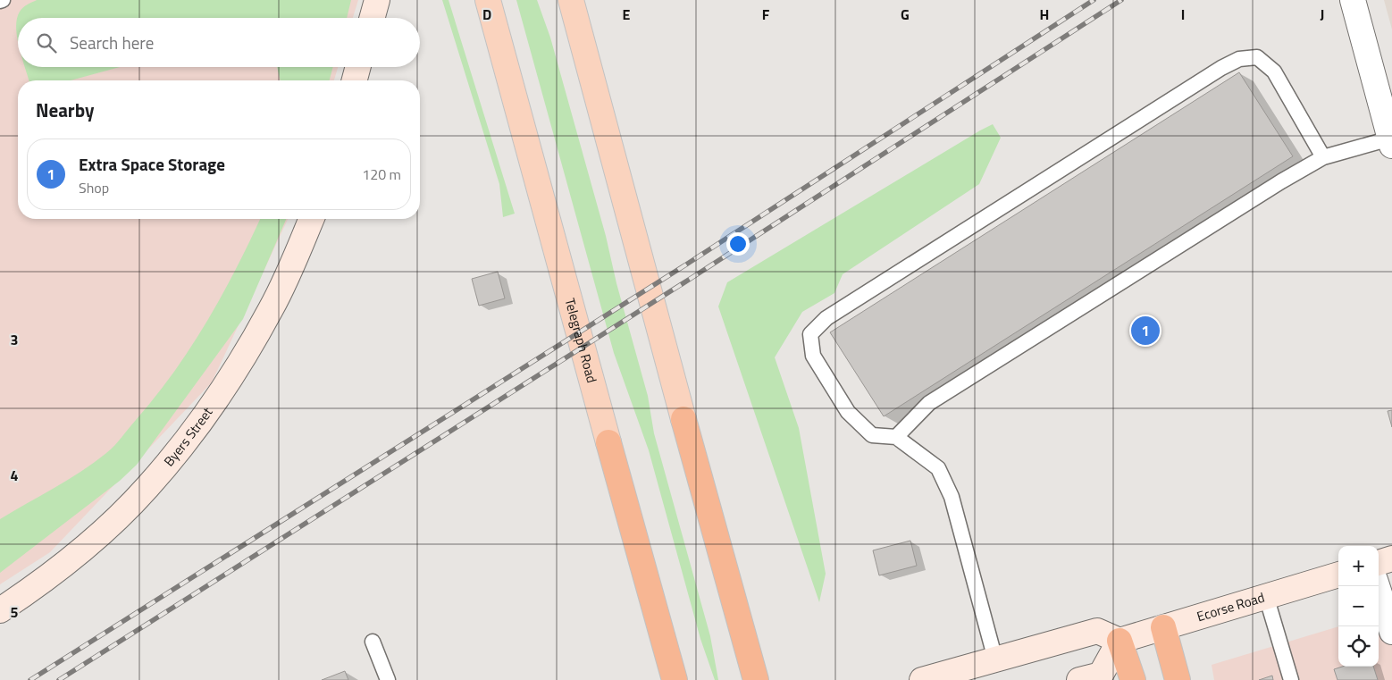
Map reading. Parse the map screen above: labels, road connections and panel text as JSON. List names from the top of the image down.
{
  "streets": {
    "highway": ["Telegraph Road"],
    "street": ["Byers Street", "Ecorse Road"]
  },
  "page": {
    "search": "Search here",
    "heading": "Nearby",
    "list": [
      {
        "mark": "1",
        "name": "Extra Space Storage",
        "note": "Shop",
        "value": "120 m"
      }
    ],
    "pins": "1",
    "map_buttons": ["+", "−"]
  },
  "grid": {
    "columns": [
      "D",
      "E",
      "F",
      "G",
      "H",
      "I",
      "J"
    ],
    "rows": ["3", "4", "5"]
  }
}
